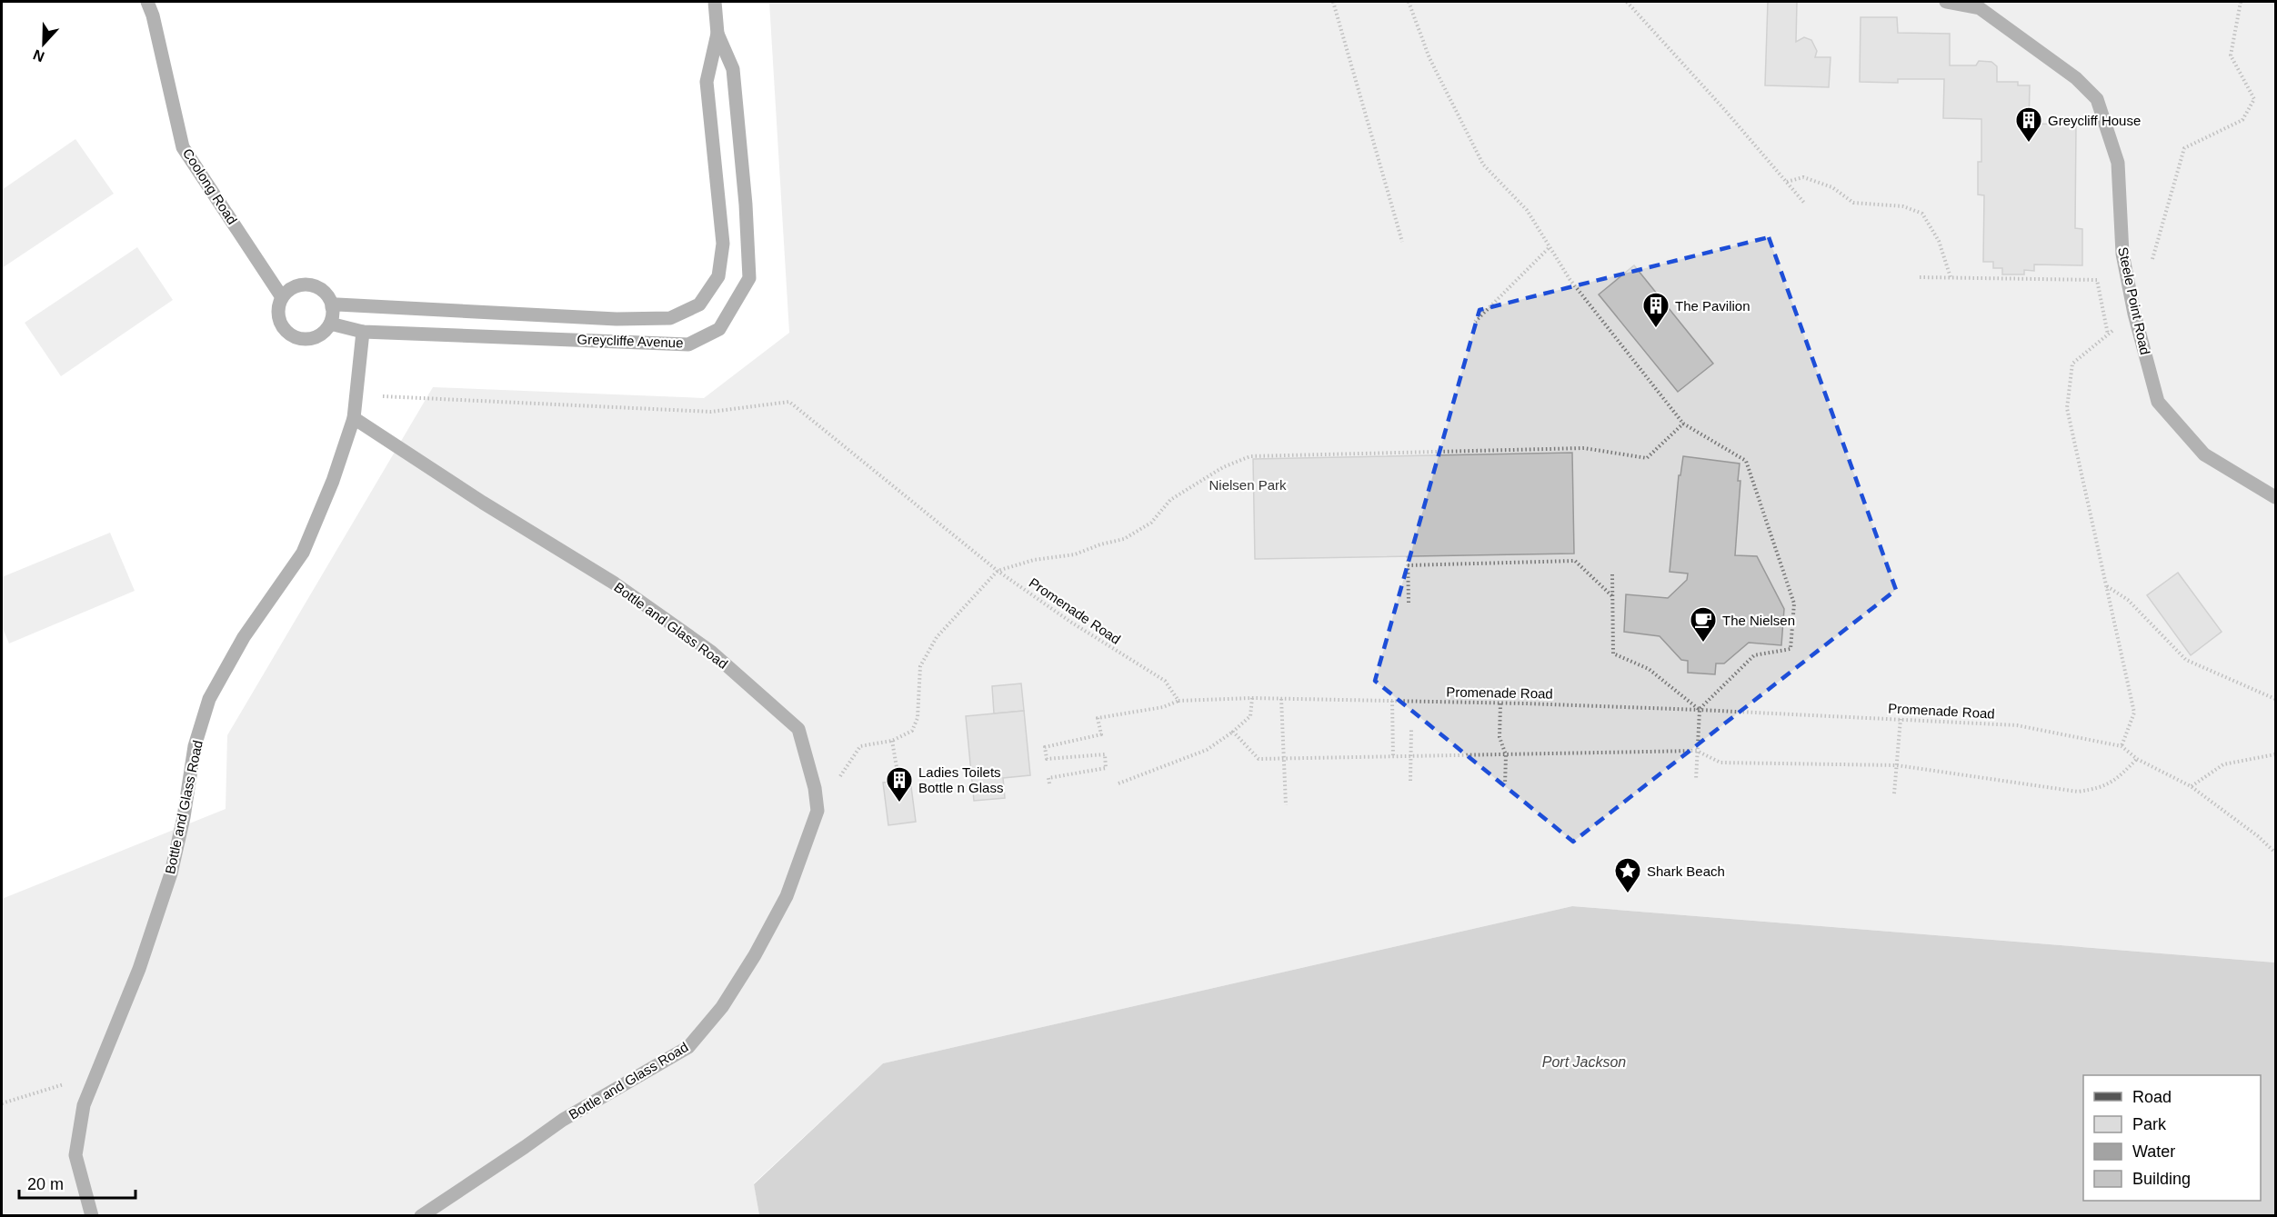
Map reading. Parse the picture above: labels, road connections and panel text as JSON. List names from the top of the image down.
{
  "streets": {
    "street": [
      "Coolong Road",
      "Steele Point Road",
      "Greycliffe Avenue",
      "Bottle and Glass Road"
    ],
    "path": ["Promenade Road"]
  },
  "crossings": [
    ["Coolong Road", "Greycliffe Avenue"],
    ["Greycliffe Avenue", "Bottle and Glass Road"],
    ["Promenade Road", "Bottle and Glass Road"]
  ],
  "water": ["Port Jackson"],
  "parks": ["Nielsen Park"],
  "places": {
    "building": ["Greycliff House", "The Pavilion", "Ladies Toilets Bottle n Glass"],
    "cafe": ["The Nielsen"],
    "place": ["Shark Beach"]
  },
  "legend": [
    "Road",
    "Park",
    "Water",
    "Building"
  ],
  "scale_bar": "20 m",
  "north": "bottom"
}
